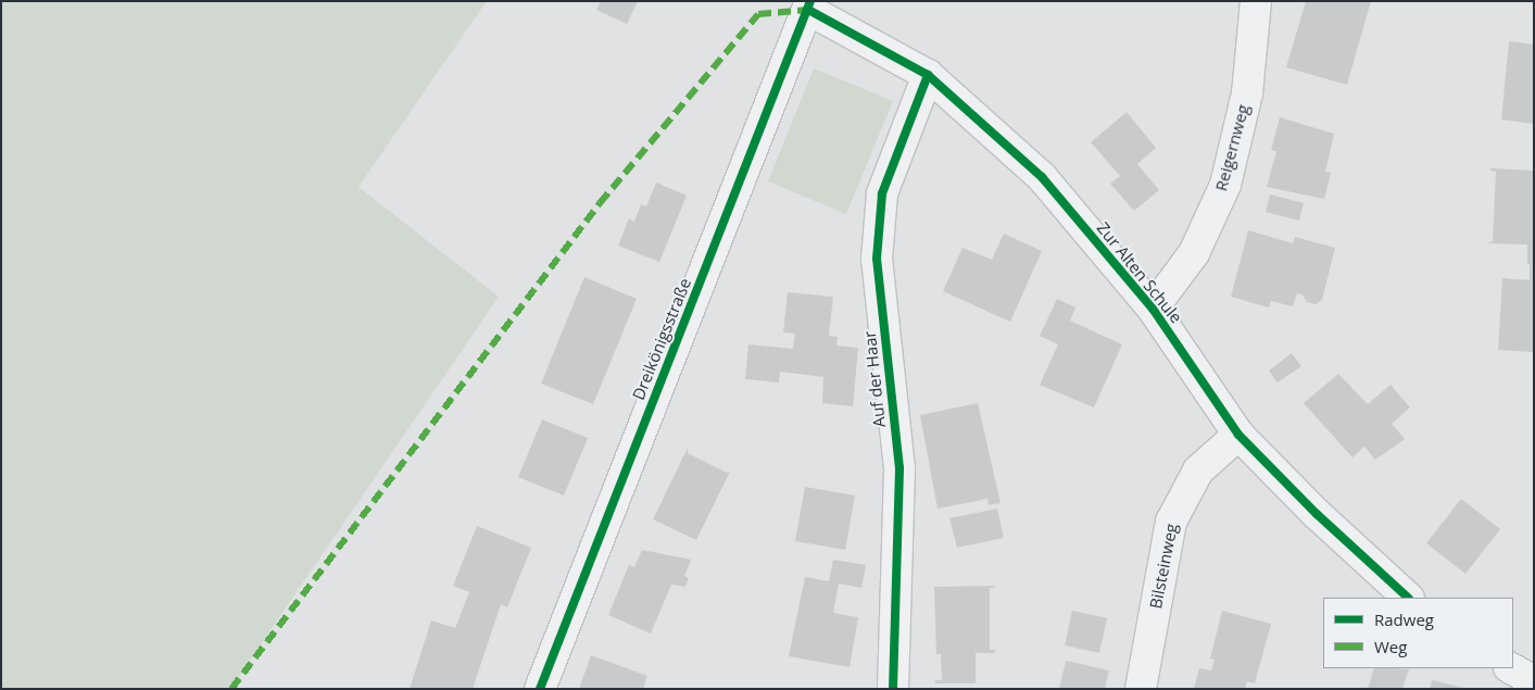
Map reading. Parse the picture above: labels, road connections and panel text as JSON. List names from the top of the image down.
{
  "streets": {
    "street": [
      "Reigernweg",
      "Zur Alten Schule",
      "Dreikönigsstraße",
      "Auf der Haar",
      "Bilsteinweg"
    ]
  },
  "crossings": [
    ["Reigernweg", "Zur Alten Schule"],
    ["Zur Alten Schule", "Dreikönigsstraße"],
    ["Zur Alten Schule", "Auf der Haar"],
    ["Zur Alten Schule", "Bilsteinweg"]
  ],
  "legend": ["Radweg", "Weg"]
}
